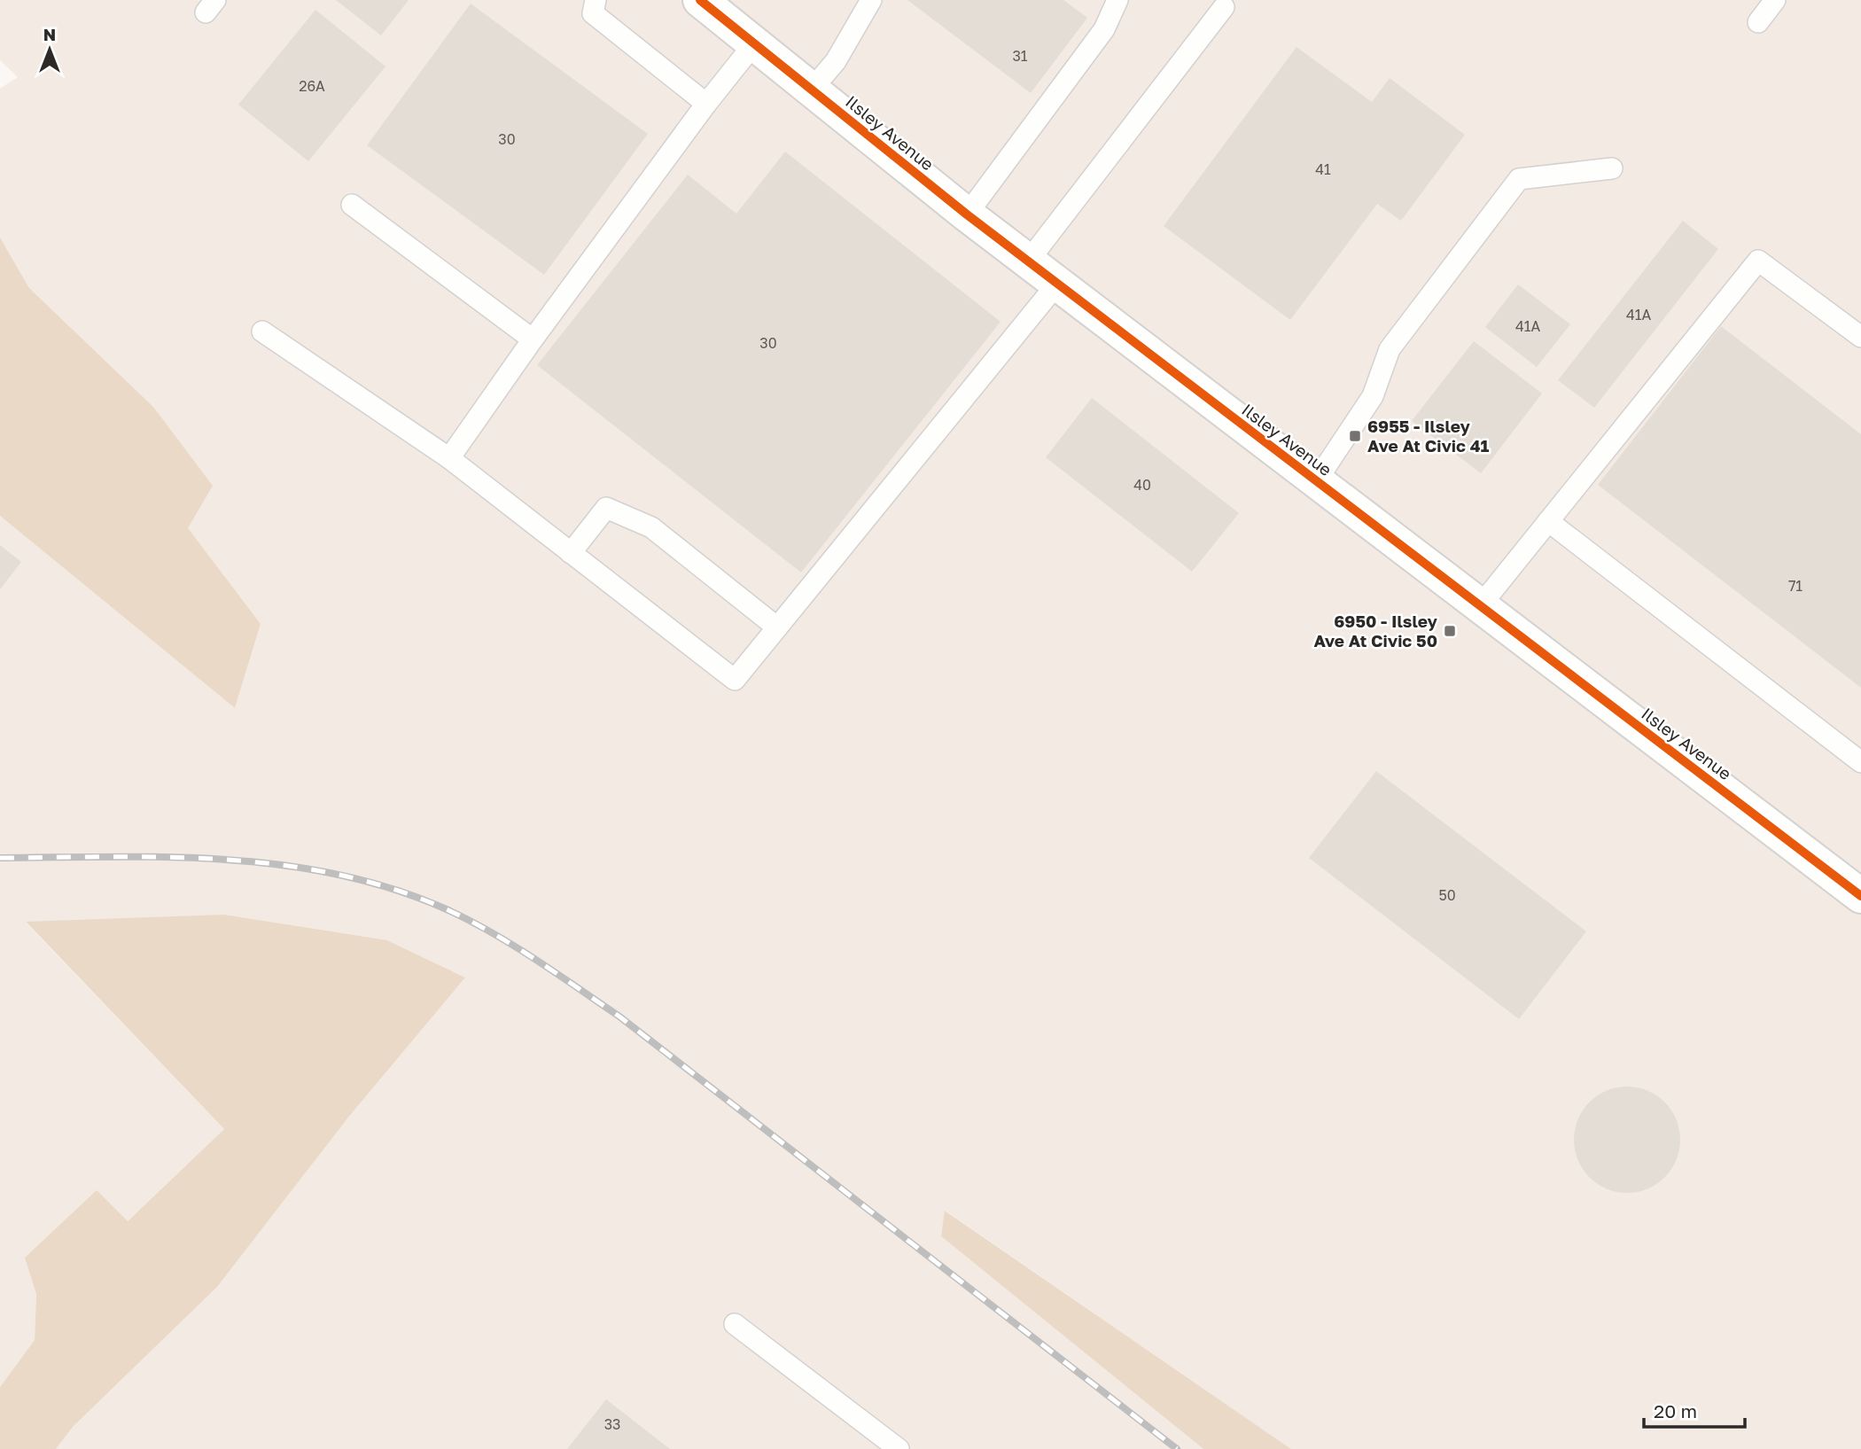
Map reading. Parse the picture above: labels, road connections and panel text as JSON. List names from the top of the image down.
{
  "streets": {
    "street": ["Ilsley Avenue"]
  },
  "places": {
    "transit": ["6955 - Ilsley Ave At Civic 41", "6950 - Ilsley Ave At Civic 50"]
  },
  "house_numbers": [
    "31",
    "26A",
    "30",
    "41",
    "41A",
    "41A",
    "30",
    "40",
    "71",
    "50",
    "33"
  ],
  "scale_bar": "20 m",
  "north": "top"
}
